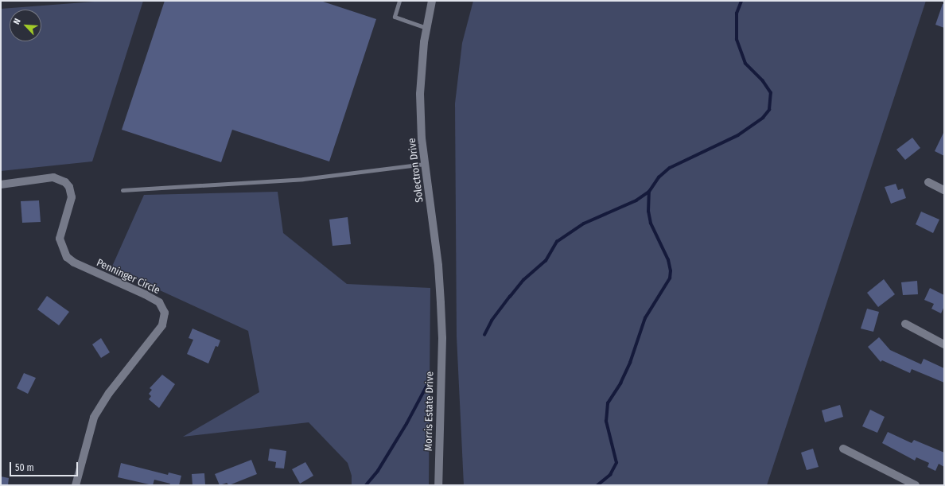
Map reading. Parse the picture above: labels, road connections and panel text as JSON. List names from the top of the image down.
{
  "streets": {
    "street": ["Solectron Drive", "Penninger Circle", "Morris Estate Drive"]
  },
  "crossings": [
    ["Solectron Drive", "Morris Estate Drive"]
  ],
  "scale_bar": "50 m",
  "north": "top left"
}
